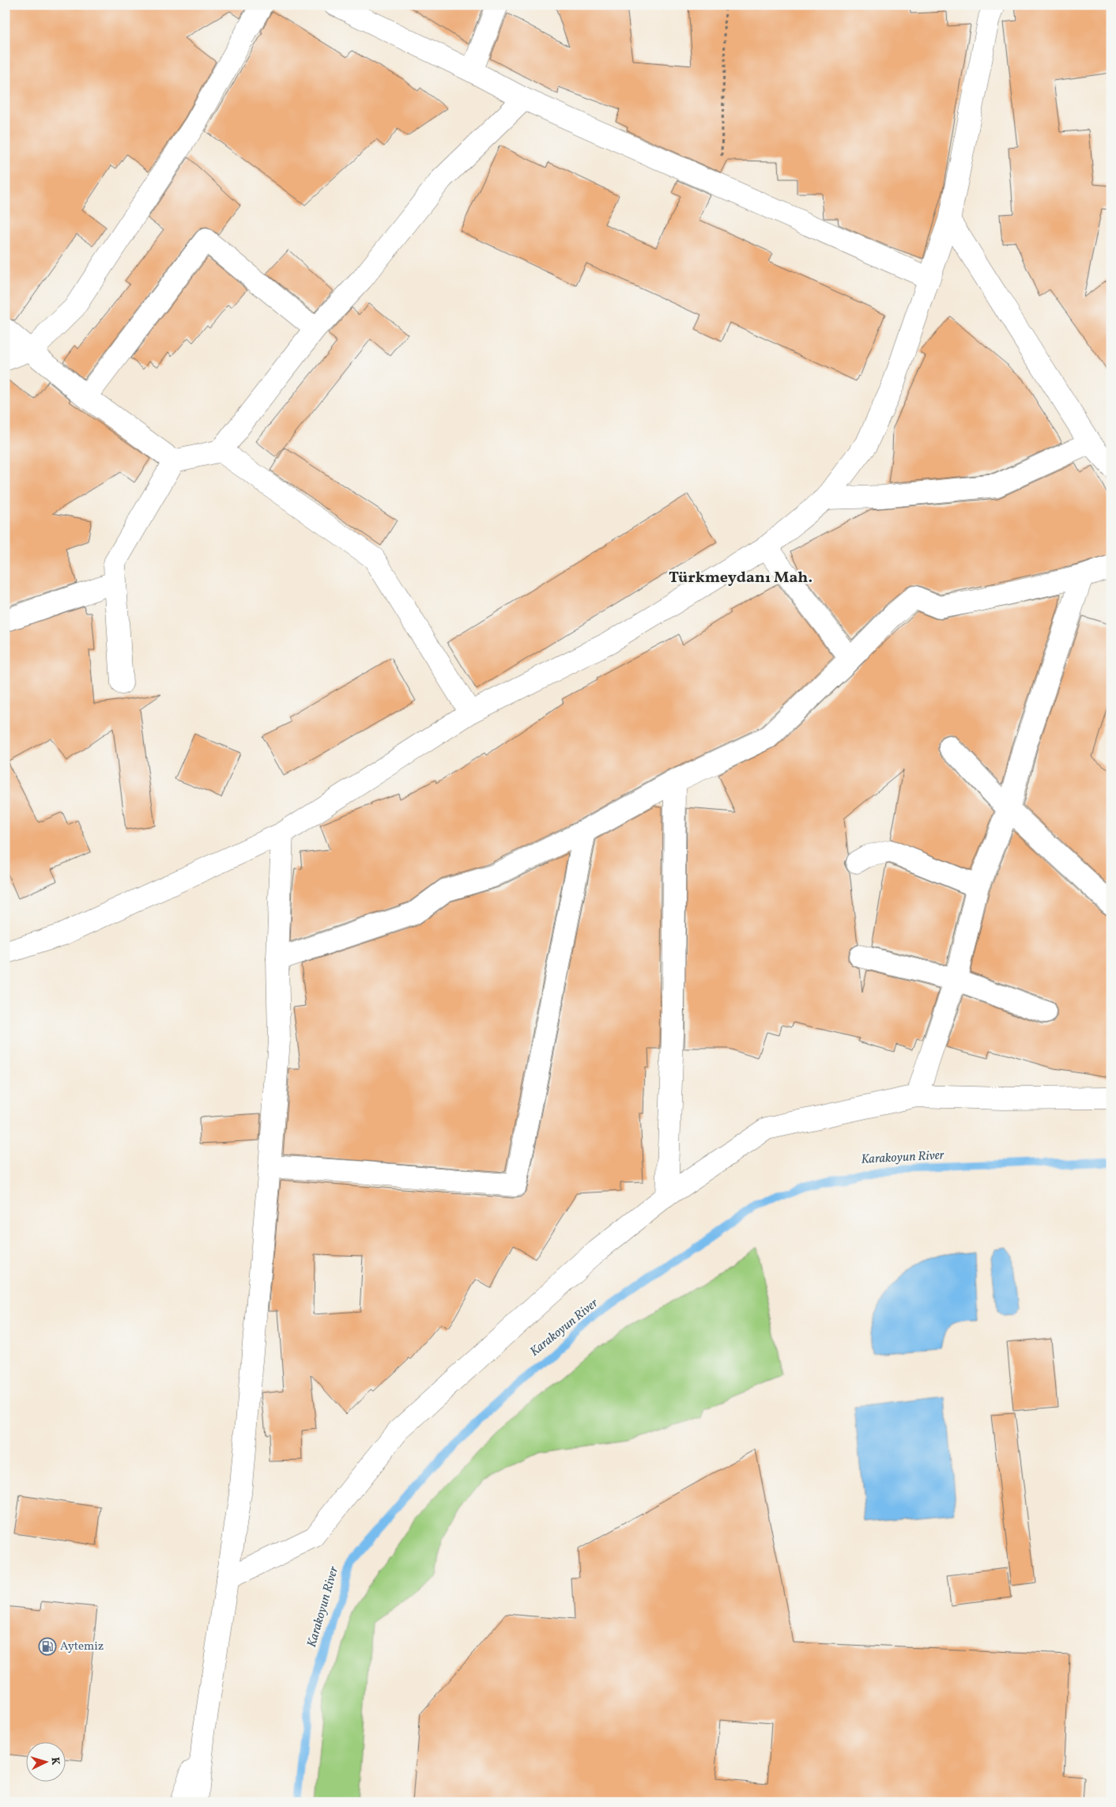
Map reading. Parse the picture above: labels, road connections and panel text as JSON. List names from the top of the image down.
{
  "districts": ["Türkmeydanı Mah."],
  "water": ["Karakoyun River"],
  "places": {
    "fuel station": ["Aytemiz"]
  },
  "north": "right"
}
